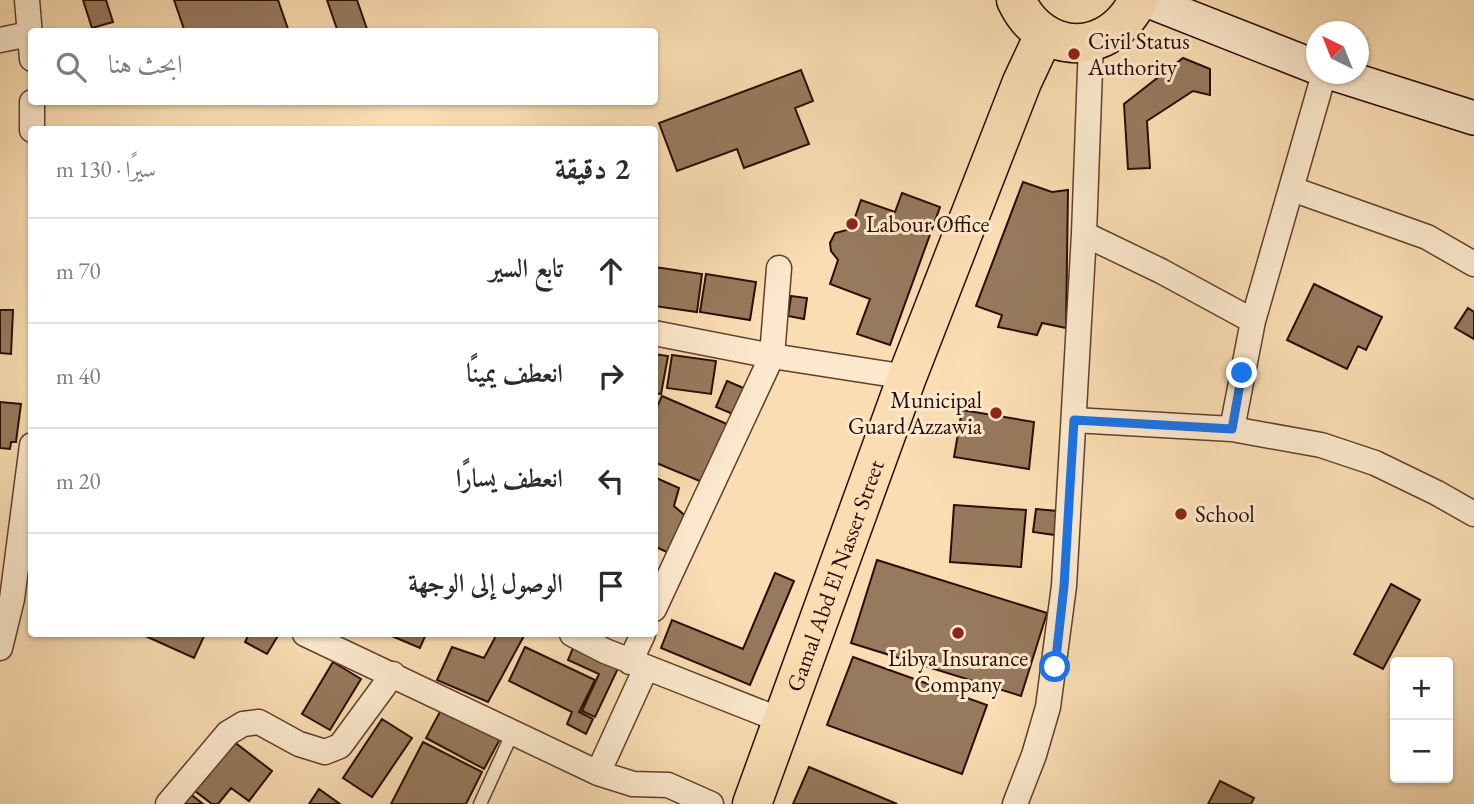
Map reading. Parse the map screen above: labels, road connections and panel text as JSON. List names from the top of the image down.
{
  "streets": {
    "main road": ["Gamal Abd El Nasser Street"]
  },
  "places": [
    "Civil Status Authority",
    "Labour Office",
    "Municipal Guard Azzawia",
    "School",
    "Libya Insurance Company"
  ],
  "north": "top left",
  "page": {
    "search": "ابحث هنا",
    "heading": ["2 دقيقة", "سيرًا · 130 m"],
    "list": [
      ["تابع السير", "70 m"],
      ["انعطف يمينًا", "40 m"],
      ["انعطف يسارًا", "20 m"],
      "الوصول إلى الوجهة"
    ],
    "map_buttons": ["+", "−"]
  }
}
